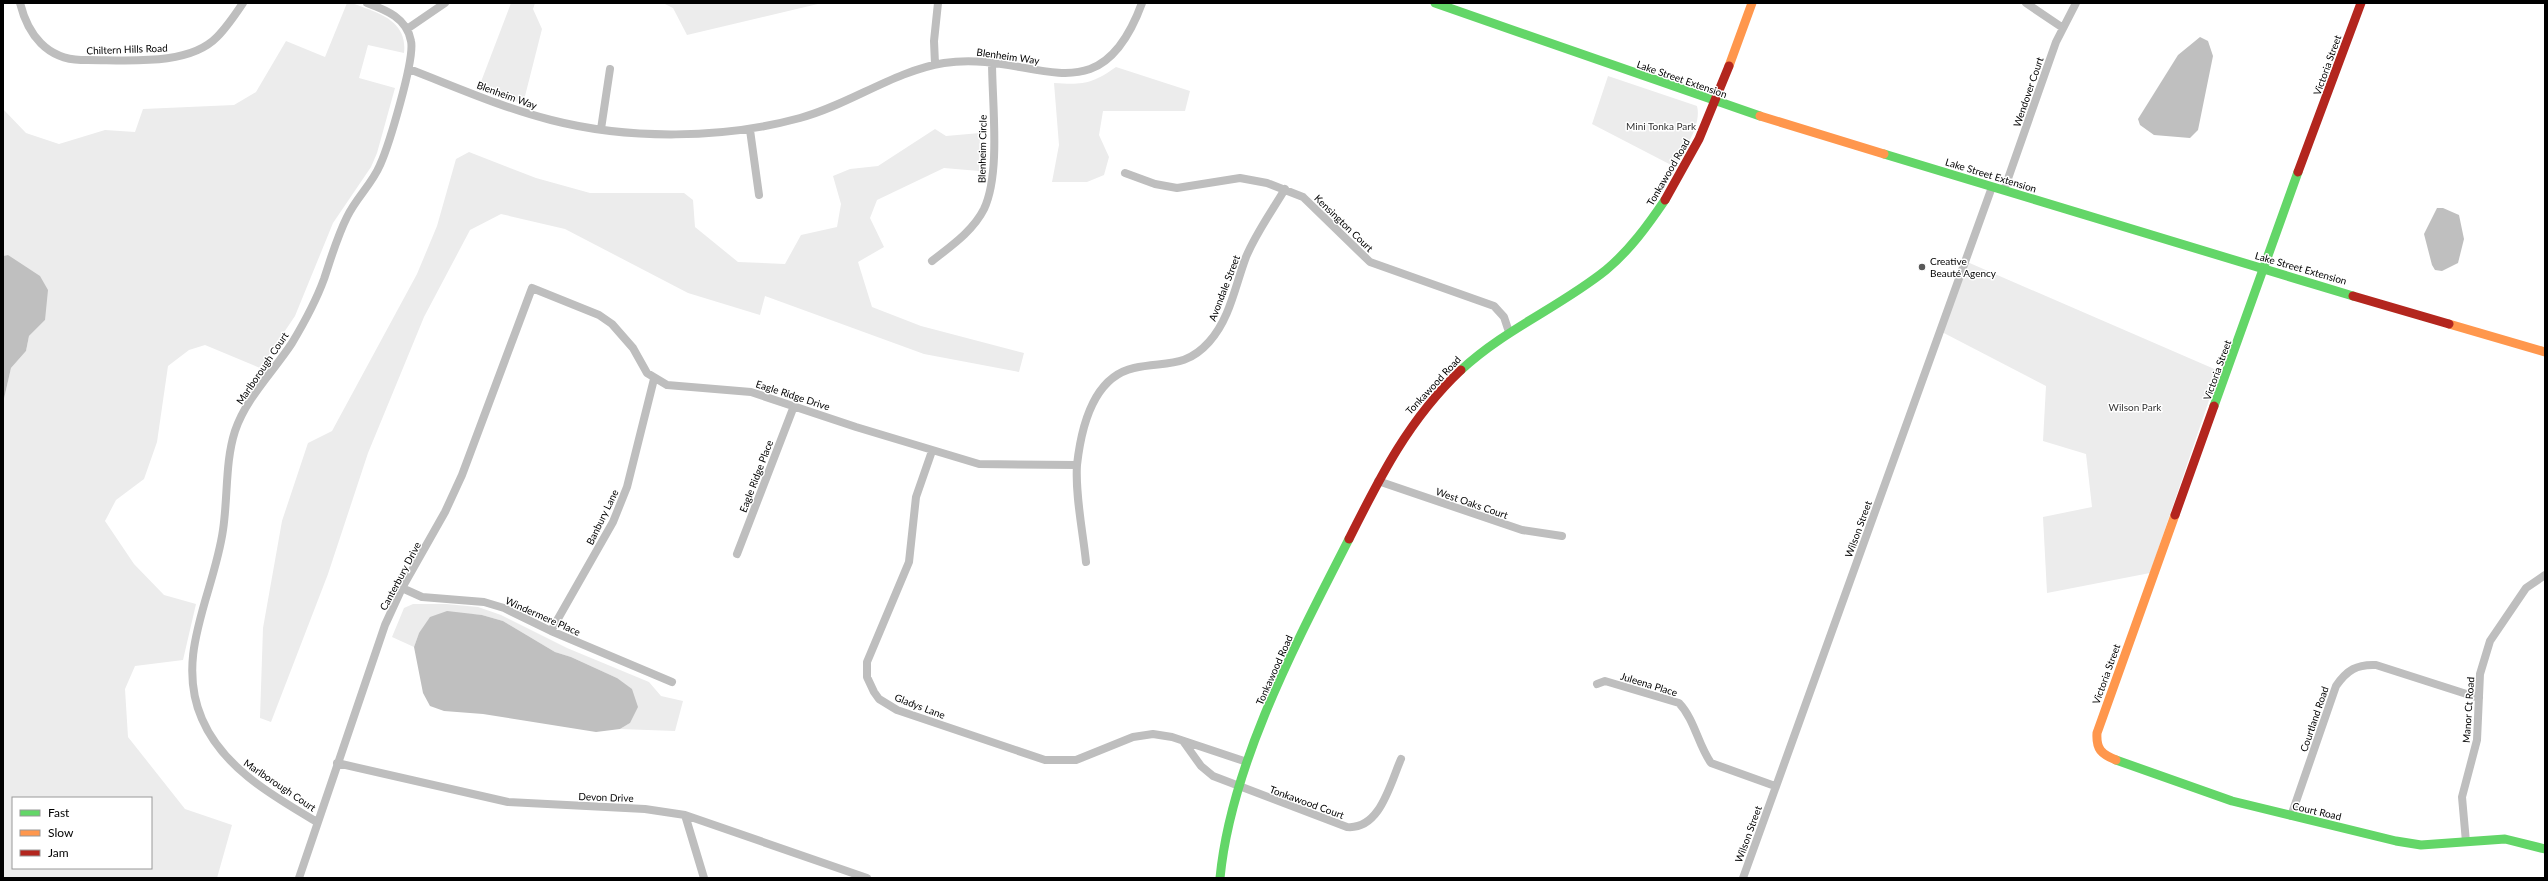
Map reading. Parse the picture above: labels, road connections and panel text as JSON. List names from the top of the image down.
{
  "streets": {
    "street": [
      "Chiltern Hills Road",
      "Blenheim Way",
      "Victoria Street",
      "Lake Street Extension",
      "Wendover Court",
      "Blenheim Circle",
      "Tonkawood Road",
      "Kensington Court",
      "Avondale Street",
      "Marlborough Court",
      "Eagle Ridge Drive",
      "Eagle Ridge Place",
      "West Oaks Court",
      "Banbury Lane",
      "Wilson Street",
      "Canterbury Drive",
      "Windermere Place",
      "Juleena Place",
      "Gladys Lane",
      "Manor Ct Road",
      "Courtland Road",
      "Devon Drive",
      "Tonkawood Court",
      "Court Road"
    ]
  },
  "crossings": [
    ["Blenheim Way", "Blenheim Circle"],
    ["Blenheim Way", "Marlborough Court"],
    ["Victoria Street", "Lake Street Extension"],
    ["Victoria Street", "Court Road"],
    ["Lake Street Extension", "Wendover Court"],
    ["Lake Street Extension", "Tonkawood Road"],
    ["Lake Street Extension", "Wilson Street"],
    ["Tonkawood Road", "Kensington Court"],
    ["Tonkawood Road", "West Oaks Court"],
    ["Tonkawood Road", "Gladys Lane"],
    ["Tonkawood Road", "Tonkawood Court"],
    ["Kensington Court", "Avondale Street"],
    ["Avondale Street", "Eagle Ridge Drive"],
    ["Marlborough Court", "Canterbury Drive"],
    ["Eagle Ridge Drive", "Eagle Ridge Place"],
    ["Eagle Ridge Drive", "Banbury Lane"],
    ["Eagle Ridge Drive", "Canterbury Drive"],
    ["Eagle Ridge Drive", "Gladys Lane"],
    ["Banbury Lane", "Canterbury Drive"],
    ["Banbury Lane", "Windermere Place"],
    ["Wilson Street", "Juleena Place"],
    ["Canterbury Drive", "Windermere Place"],
    ["Canterbury Drive", "Devon Drive"],
    ["Manor Ct Road", "Courtland Road"],
    ["Manor Ct Road", "Court Road"],
    ["Courtland Road", "Court Road"]
  ],
  "parks": ["Mini Tonka Park", "Wilson Park"],
  "places": ["Creative Beauté Agency"],
  "legend": ["Fast", "Slow", "Jam"]
}
